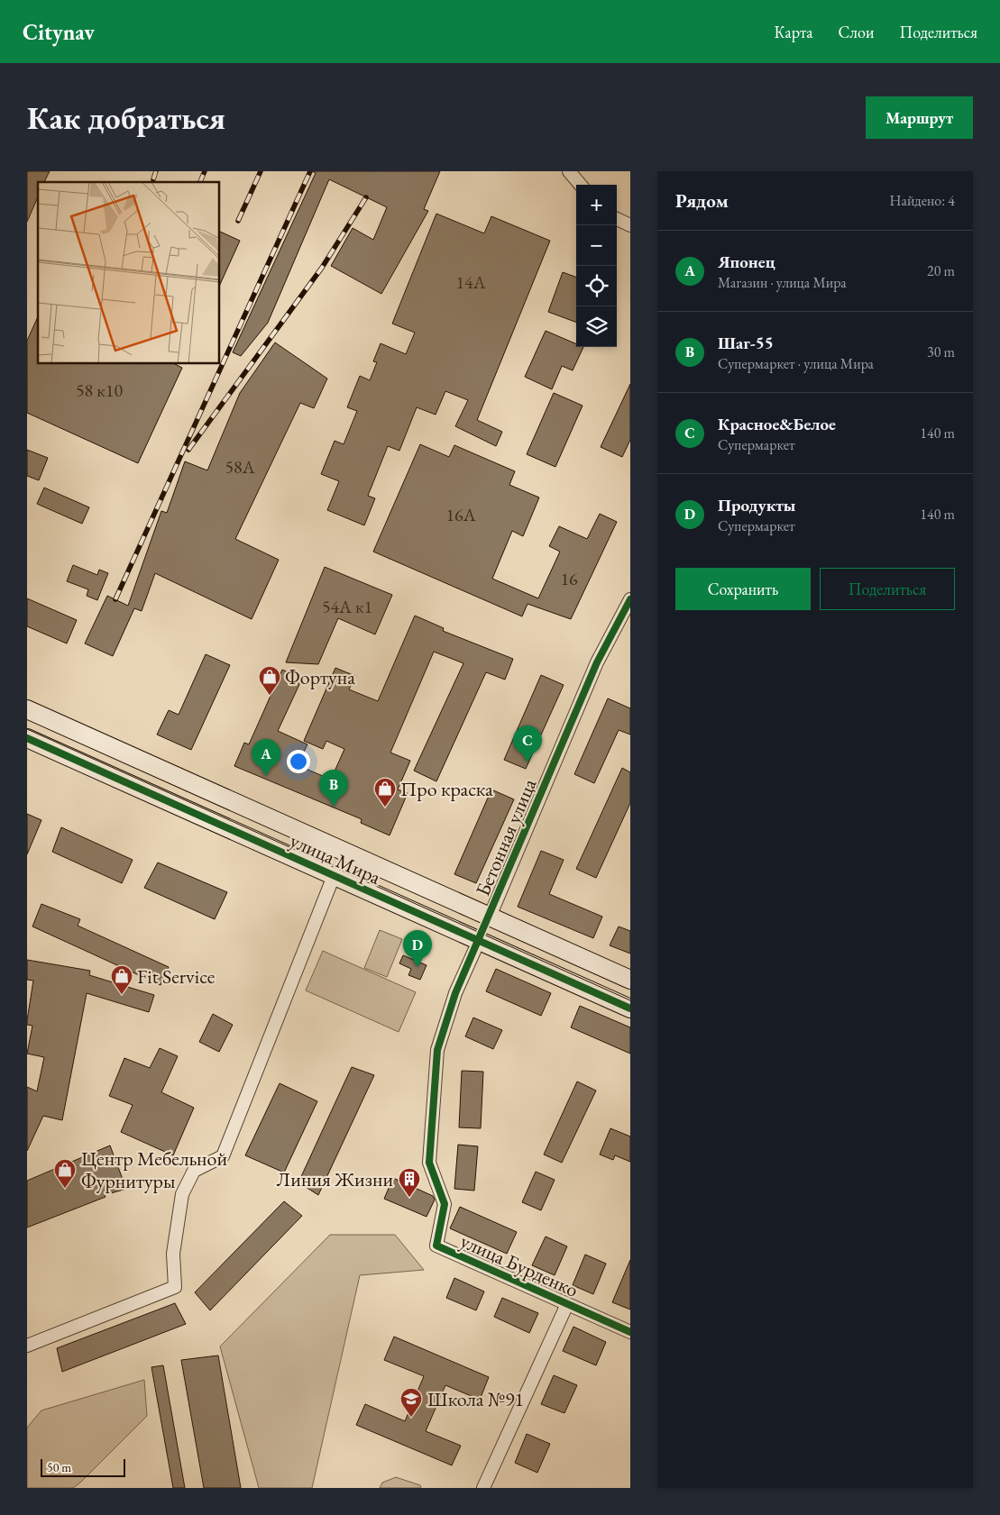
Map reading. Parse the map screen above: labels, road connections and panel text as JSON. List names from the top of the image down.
{
  "streets": {
    "street": ["Бетонная улица", "улица Мира", "улица Бурденко"]
  },
  "crossings": [
    ["Бетонная улица", "улица Мира"],
    ["улица Мира", "улица Бурденко"]
  ],
  "places": {
    "shop": [
      "Фортуна",
      "Про краска",
      "Fit Service",
      "Центр Мебельной Фурнитуры"
    ],
    "building": ["Линия Жизни"],
    "school or university": ["Школа №91"]
  },
  "house_numbers": [
    "14А",
    "58 к10",
    "58А",
    "16А",
    "16",
    "54А к1"
  ],
  "scale_bar": "50 m",
  "page": {
    "header": "Citynav",
    "nav": ["Карта", "Слои", "Поделиться"],
    "buttons": [
      "Маршрут",
      ["Сохранить", "Поделиться"]
    ],
    "title": "Как добраться",
    "heading": ["Рядом", "Найдено: 4"],
    "map_buttons": ["+", "−"],
    "list": [
      {
        "mark": "A",
        "name": "Японец",
        "note": "Магазин · улица Мира",
        "value": "20 m"
      },
      {
        "mark": "B",
        "name": "Шаг-55",
        "note": "Супермаркет · улица Мира",
        "value": "30 m"
      },
      {
        "mark": "C",
        "name": "Красное&Белое",
        "note": "Супермаркет",
        "value": "140 m"
      },
      {
        "mark": "D",
        "name": "Продукты",
        "note": "Супермаркет",
        "value": "140 m"
      }
    ],
    "pins": [
      "C",
      "A",
      "B",
      "D"
    ],
    "scale": "50 m"
  }
}
